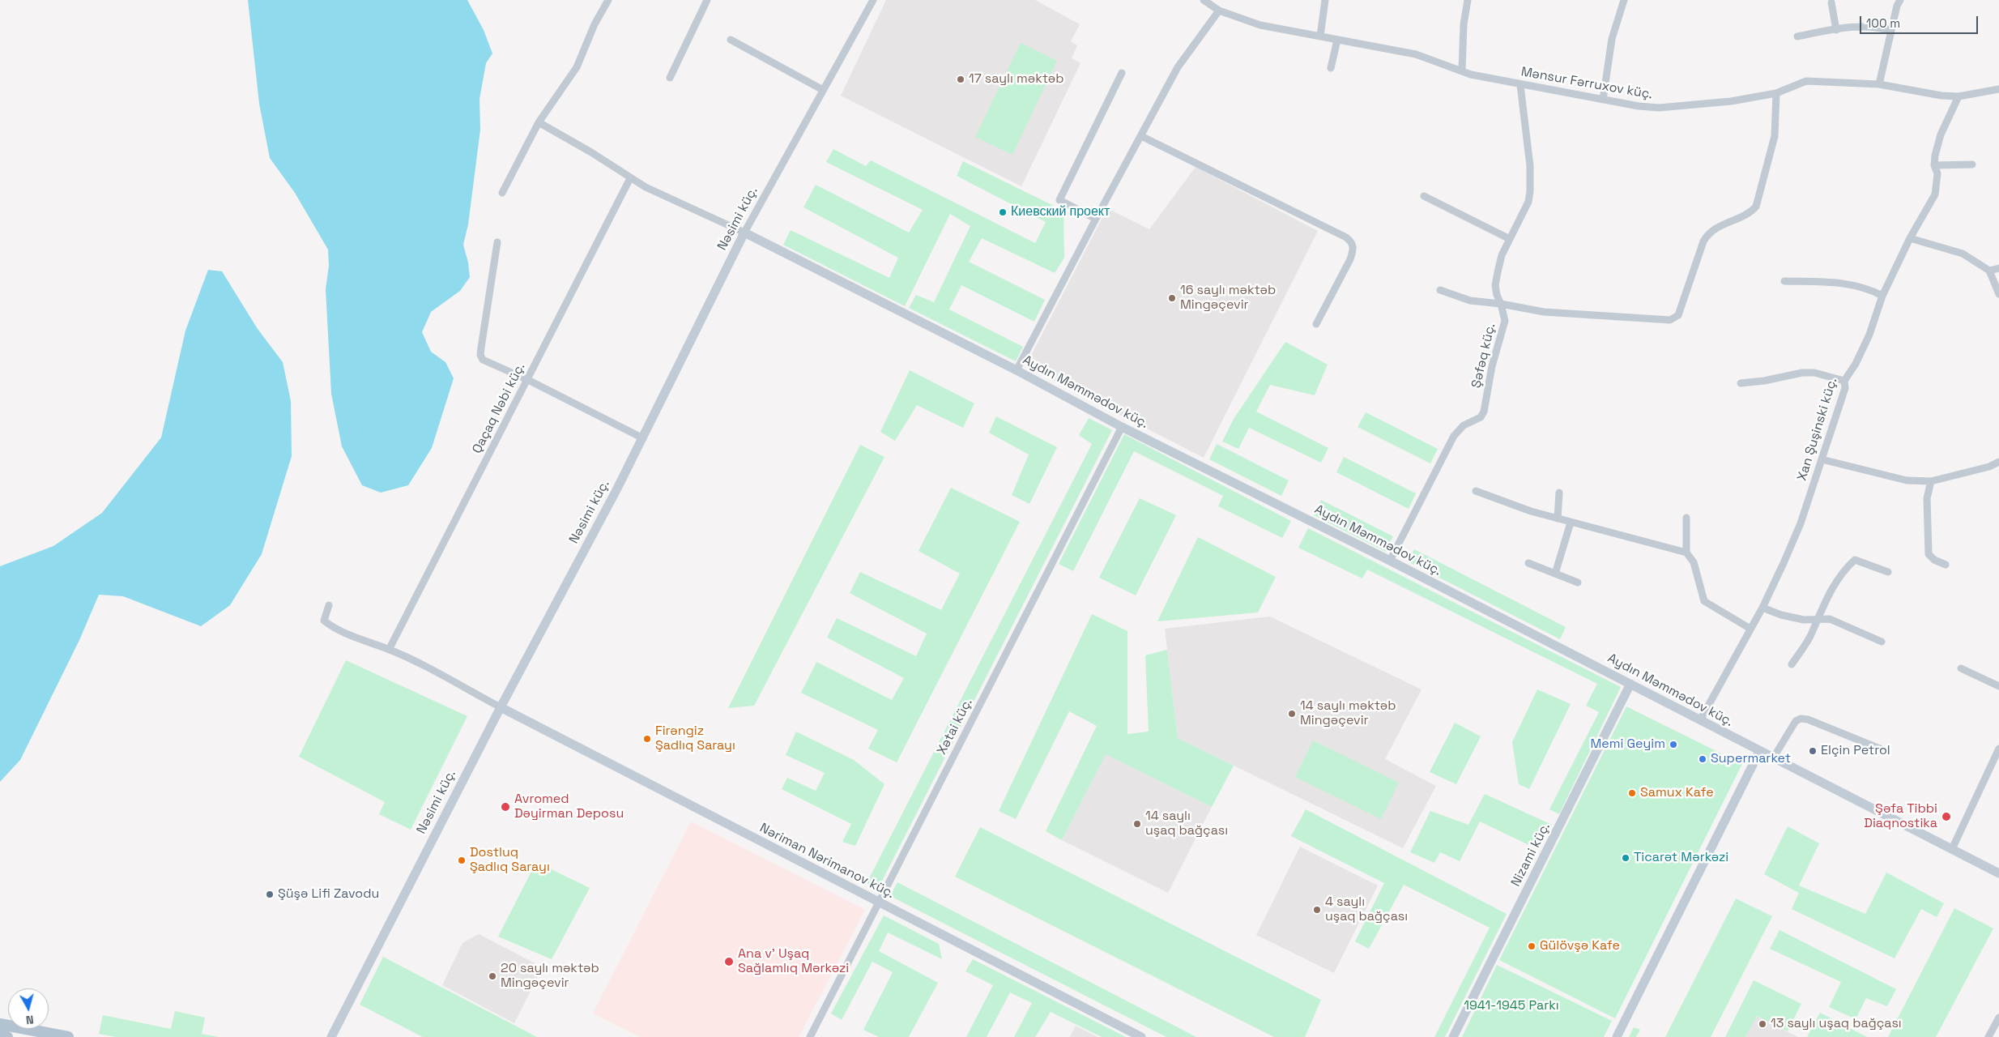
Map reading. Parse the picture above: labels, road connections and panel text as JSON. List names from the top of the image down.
{
  "streets": {
    "street": [
      "Mənsur Fərruxov küç.",
      "Nəsimi küç.",
      "Şəfəq küç.",
      "Aydın Məmmədov küç.",
      "Qaçaq Nəbi küç.",
      "Xan Şuşinski küç.",
      "Xətai küç.",
      "Nizami küç.",
      "Nəriman Nərimanov küç."
    ]
  },
  "crossings": [
    ["Mənsur Fərruxov küç.", "Şəfəq küç."],
    ["Mənsur Fərruxov küç.", "Xan Şuşinski küç."],
    ["Nəsimi küç.", "Aydın Məmmədov küç."],
    ["Nəsimi küç.", "Nəriman Nərimanov küç."],
    ["Şəfəq küç.", "Aydın Məmmədov küç."],
    ["Aydın Məmmədov küç.", "Xan Şuşinski küç."],
    ["Aydın Məmmədov küç.", "Xətai küç."],
    ["Aydın Məmmədov küç.", "Nizami küç."],
    ["Xətai küç.", "Nəriman Nərimanov küç."]
  ],
  "parks": ["1941-1945 Parkı"],
  "places": [
    "17 saylı məktəb",
    "Киевский проект",
    "16 saylı məktəb Mingəçevir",
    "14 saylı məktəb Mingəçevir",
    "Firəngiz Şadlıq Sarayı",
    "Memi Geyim",
    "Elçin Petrol",
    "Supermarket",
    "Samux Kafe",
    "Avromed Dəyirman Deposu",
    "Şəfa Tibbi Diaqnostika",
    "14 saylı uşaq bağçası",
    "Ticarət Mərkəzi",
    "Dostluq Şadlıq Sarayı",
    "Şüşə Lifi Zavodu",
    "4 saylı uşaq bağçası",
    "Gülövşə Kafe",
    "Ana v' Uşaq Sağlamlıq Mərkəzi",
    "20 saylı məktəb Mingəçevir",
    "13 saylı uşaq bağçası"
  ],
  "scale_bar": "100 m",
  "north": "bottom"
}
